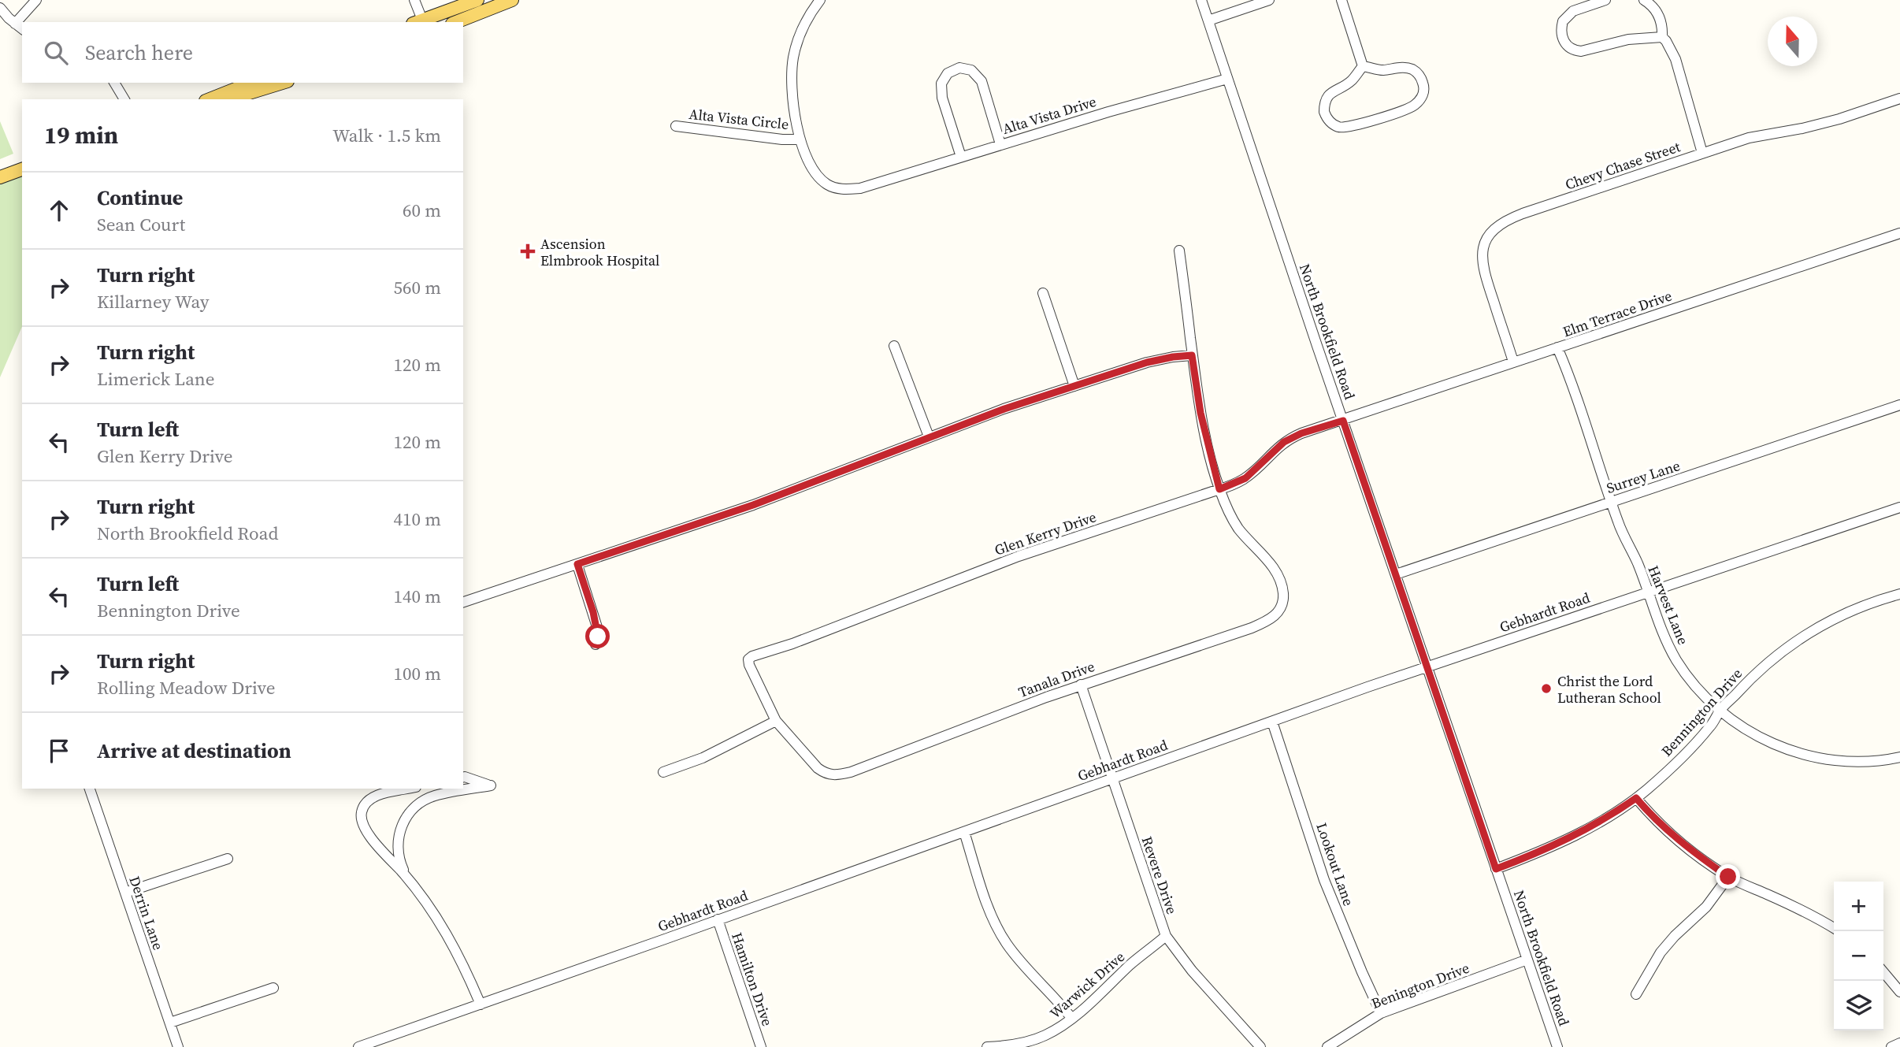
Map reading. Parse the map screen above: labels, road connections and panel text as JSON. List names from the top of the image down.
{
  "streets": {
    "street": [
      "Alta Vista Drive",
      "Alta Vista Circle",
      "Chevy Chase Street",
      "Elm Terrace Drive",
      "North Brookfield Road",
      "Surrey Lane",
      "Glen Kerry Drive",
      "Harvest Lane",
      "Gebhardt Road",
      "Tanala Drive",
      "Bennington Drive",
      "Lookout Lane",
      "Revere Drive",
      "Derrin Lane",
      "Hamilton Drive",
      "Warwick Drive",
      "Benington Drive"
    ]
  },
  "crossings": [
    ["Alta Vista Drive", "Alta Vista Circle"],
    ["Alta Vista Drive", "North Brookfield Road"],
    ["Chevy Chase Street", "Elm Terrace Drive"],
    ["Elm Terrace Drive", "North Brookfield Road"],
    ["Elm Terrace Drive", "Glen Kerry Drive"],
    ["Elm Terrace Drive", "Harvest Lane"],
    ["North Brookfield Road", "Surrey Lane"],
    ["North Brookfield Road", "Glen Kerry Drive"],
    ["North Brookfield Road", "Gebhardt Road"],
    ["North Brookfield Road", "Bennington Drive"],
    ["North Brookfield Road", "Benington Drive"],
    ["Surrey Lane", "Harvest Lane"],
    ["Glen Kerry Drive", "Tanala Drive"],
    ["Harvest Lane", "Gebhardt Road"],
    ["Harvest Lane", "Bennington Drive"],
    ["Gebhardt Road", "Lookout Lane"],
    ["Gebhardt Road", "Revere Drive"],
    ["Gebhardt Road", "Hamilton Drive"],
    ["Tanala Drive", "Revere Drive"],
    ["Lookout Lane", "Benington Drive"],
    ["Revere Drive", "Warwick Drive"]
  ],
  "places": {
    "health": ["Ascension Elmbrook Hospital"],
    "other": ["Christ the Lord Lutheran School"]
  },
  "north": "top",
  "page": {
    "search": "Search here",
    "heading": ["19 min", "Walk · 1.5 km"],
    "list": [
      ["Continue", "Sean Court", "60 m"],
      ["Turn right", "Killarney Way", "560 m"],
      ["Turn right", "Limerick Lane", "120 m"],
      ["Turn left", "Glen Kerry Drive", "120 m"],
      ["Turn right", "North Brookfield Road", "410 m"],
      ["Turn left", "Bennington Drive", "140 m"],
      ["Turn right", "Rolling Meadow Drive", "100 m"],
      "Arrive at destination"
    ],
    "map_buttons": ["+", "−"]
  }
}
